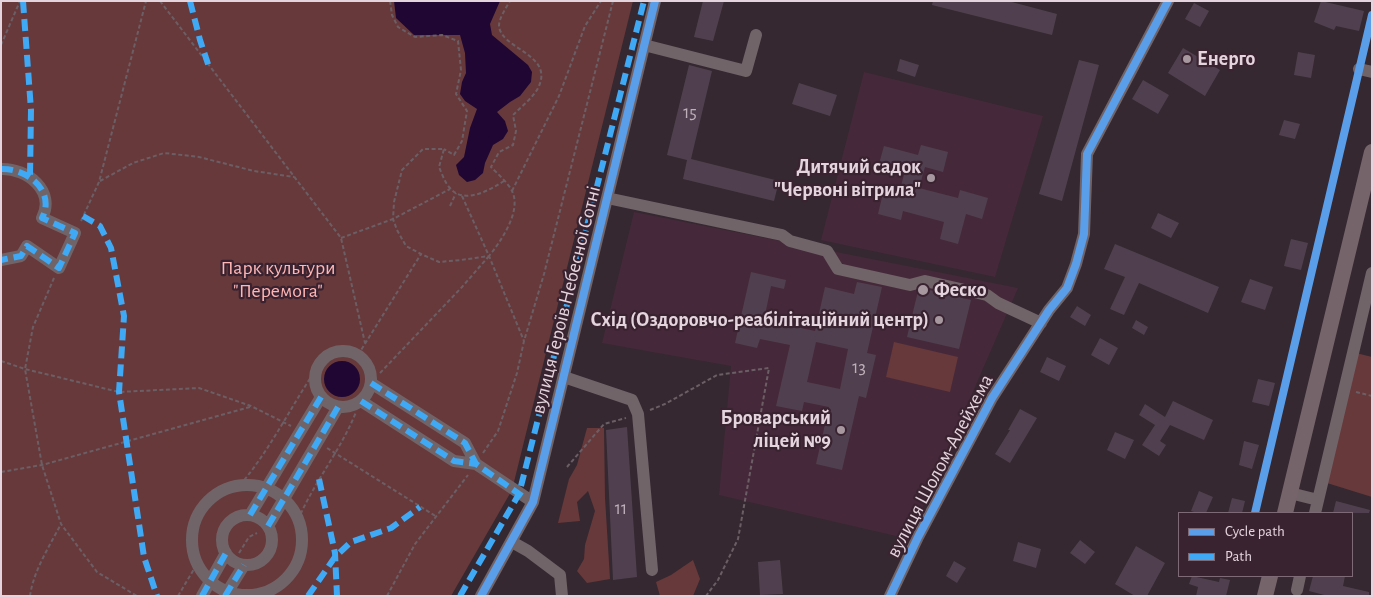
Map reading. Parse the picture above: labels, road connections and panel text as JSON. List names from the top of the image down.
{
  "streets": {
    "street": ["вулиця Героїв Небесної Сотні", "вулиця Шолом-Алейхема"]
  },
  "parks": ["Парк культури \"Перемога\""],
  "places": [
    "Енерго",
    "Дитячий садок \"Червоні вітрила\"",
    "Феско",
    "Схід (Оздоровчо-реабілітаційний центр)",
    "Броварський ліцей №9"
  ],
  "house_numbers": ["15", "13", "11"],
  "legend": ["Cycle path", "Path"]
}
